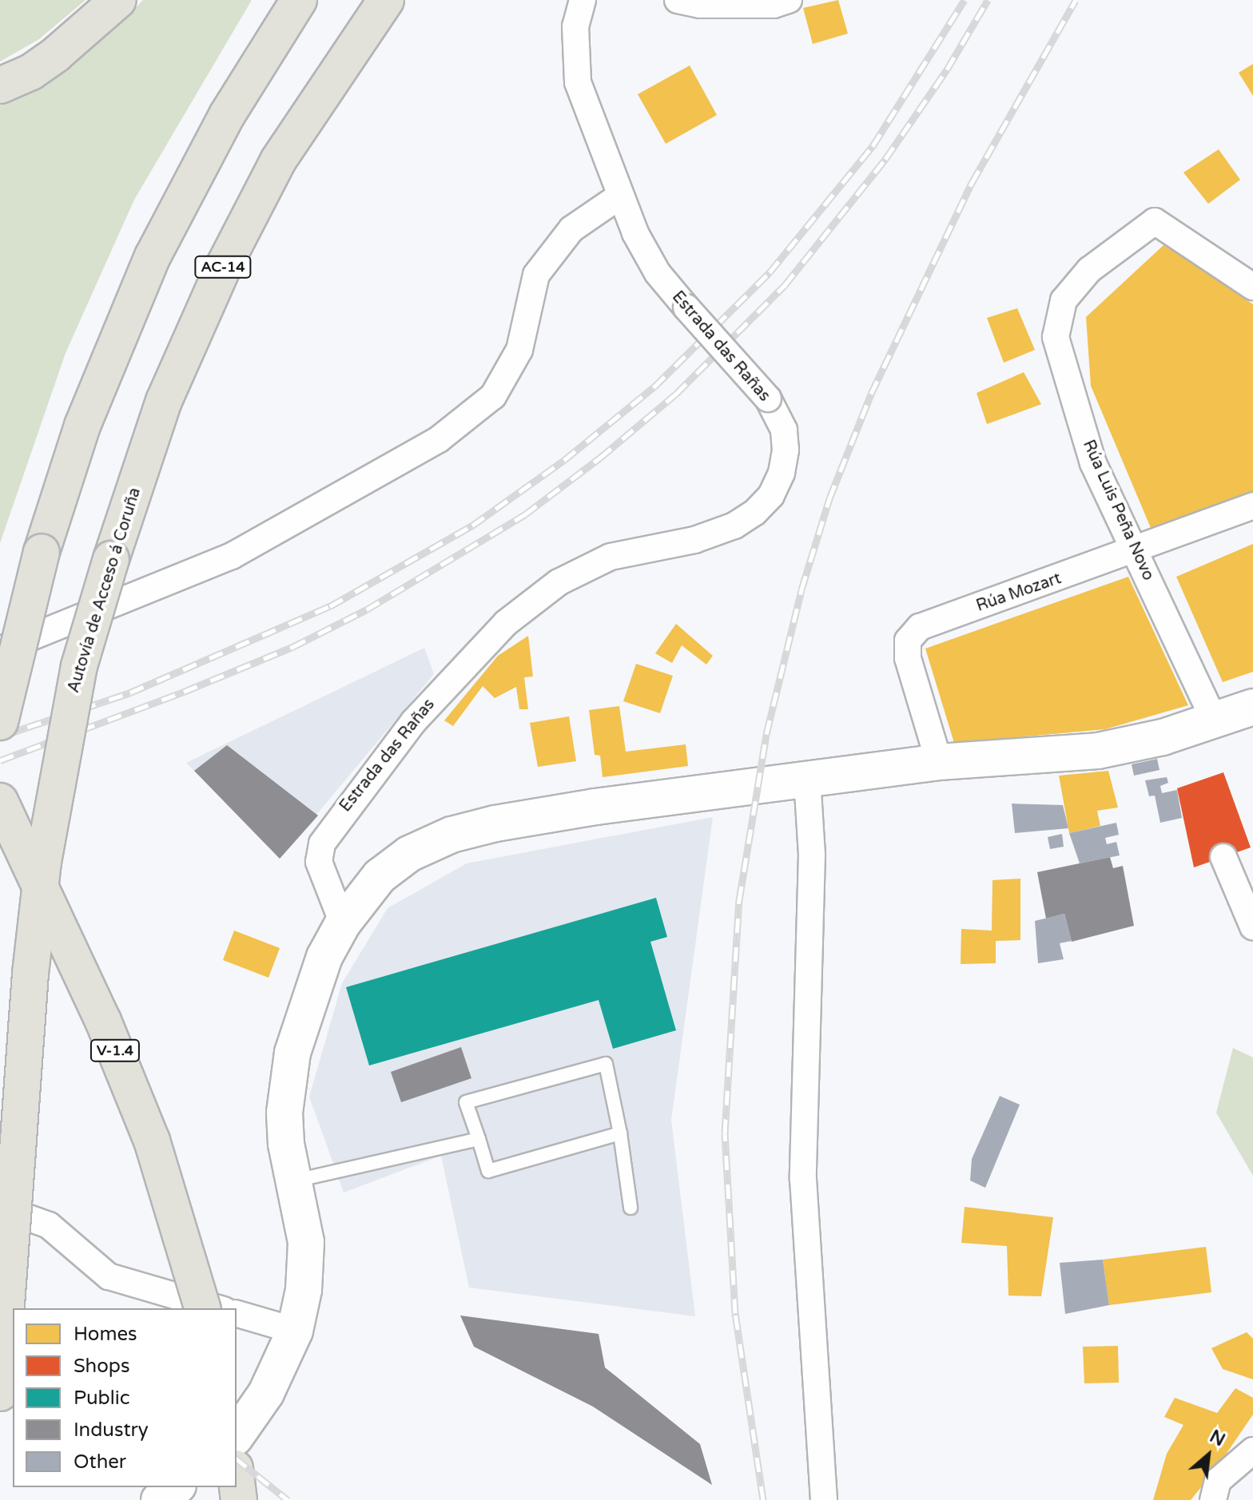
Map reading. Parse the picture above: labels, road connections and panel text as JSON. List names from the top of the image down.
{
  "streets": {
    "highway": ["AC-14", "Autovía de Acceso á Coruña", "V-1.4"],
    "street": ["Estrada das Rañas", "Rúa Luis Peña Novo", "Rúa Mozart"]
  },
  "crossings": [
    ["Rúa Luis Peña Novo", "Rúa Mozart"]
  ],
  "legend": [
    "Homes",
    "Shops",
    "Public",
    "Industry",
    "Other"
  ],
  "north": "top right"
}
